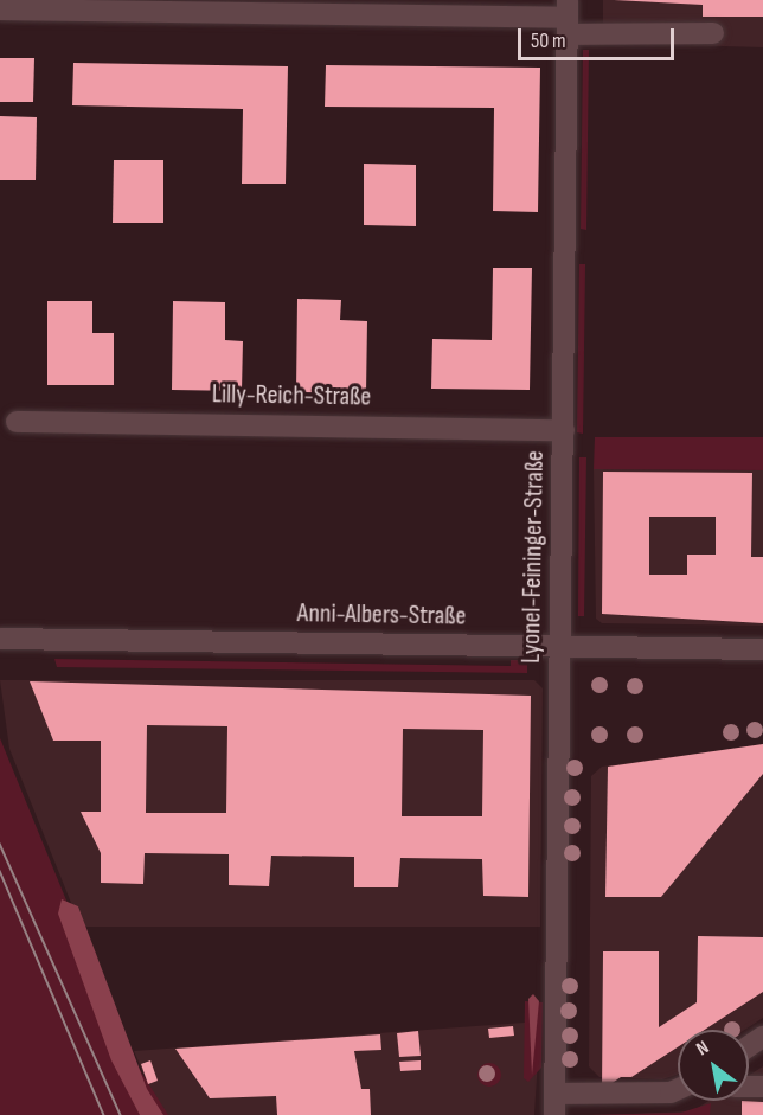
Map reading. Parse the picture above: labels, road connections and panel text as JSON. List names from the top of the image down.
{
  "streets": {
    "street": ["Lilly-Reich-Straße", "Lyonel-Feininger-Straße", "Anni-Albers-Straße"]
  },
  "crossings": [
    ["Lilly-Reich-Straße", "Lyonel-Feininger-Straße"],
    ["Lyonel-Feininger-Straße", "Anni-Albers-Straße"]
  ],
  "scale_bar": "50 m",
  "north": "top left"
}
